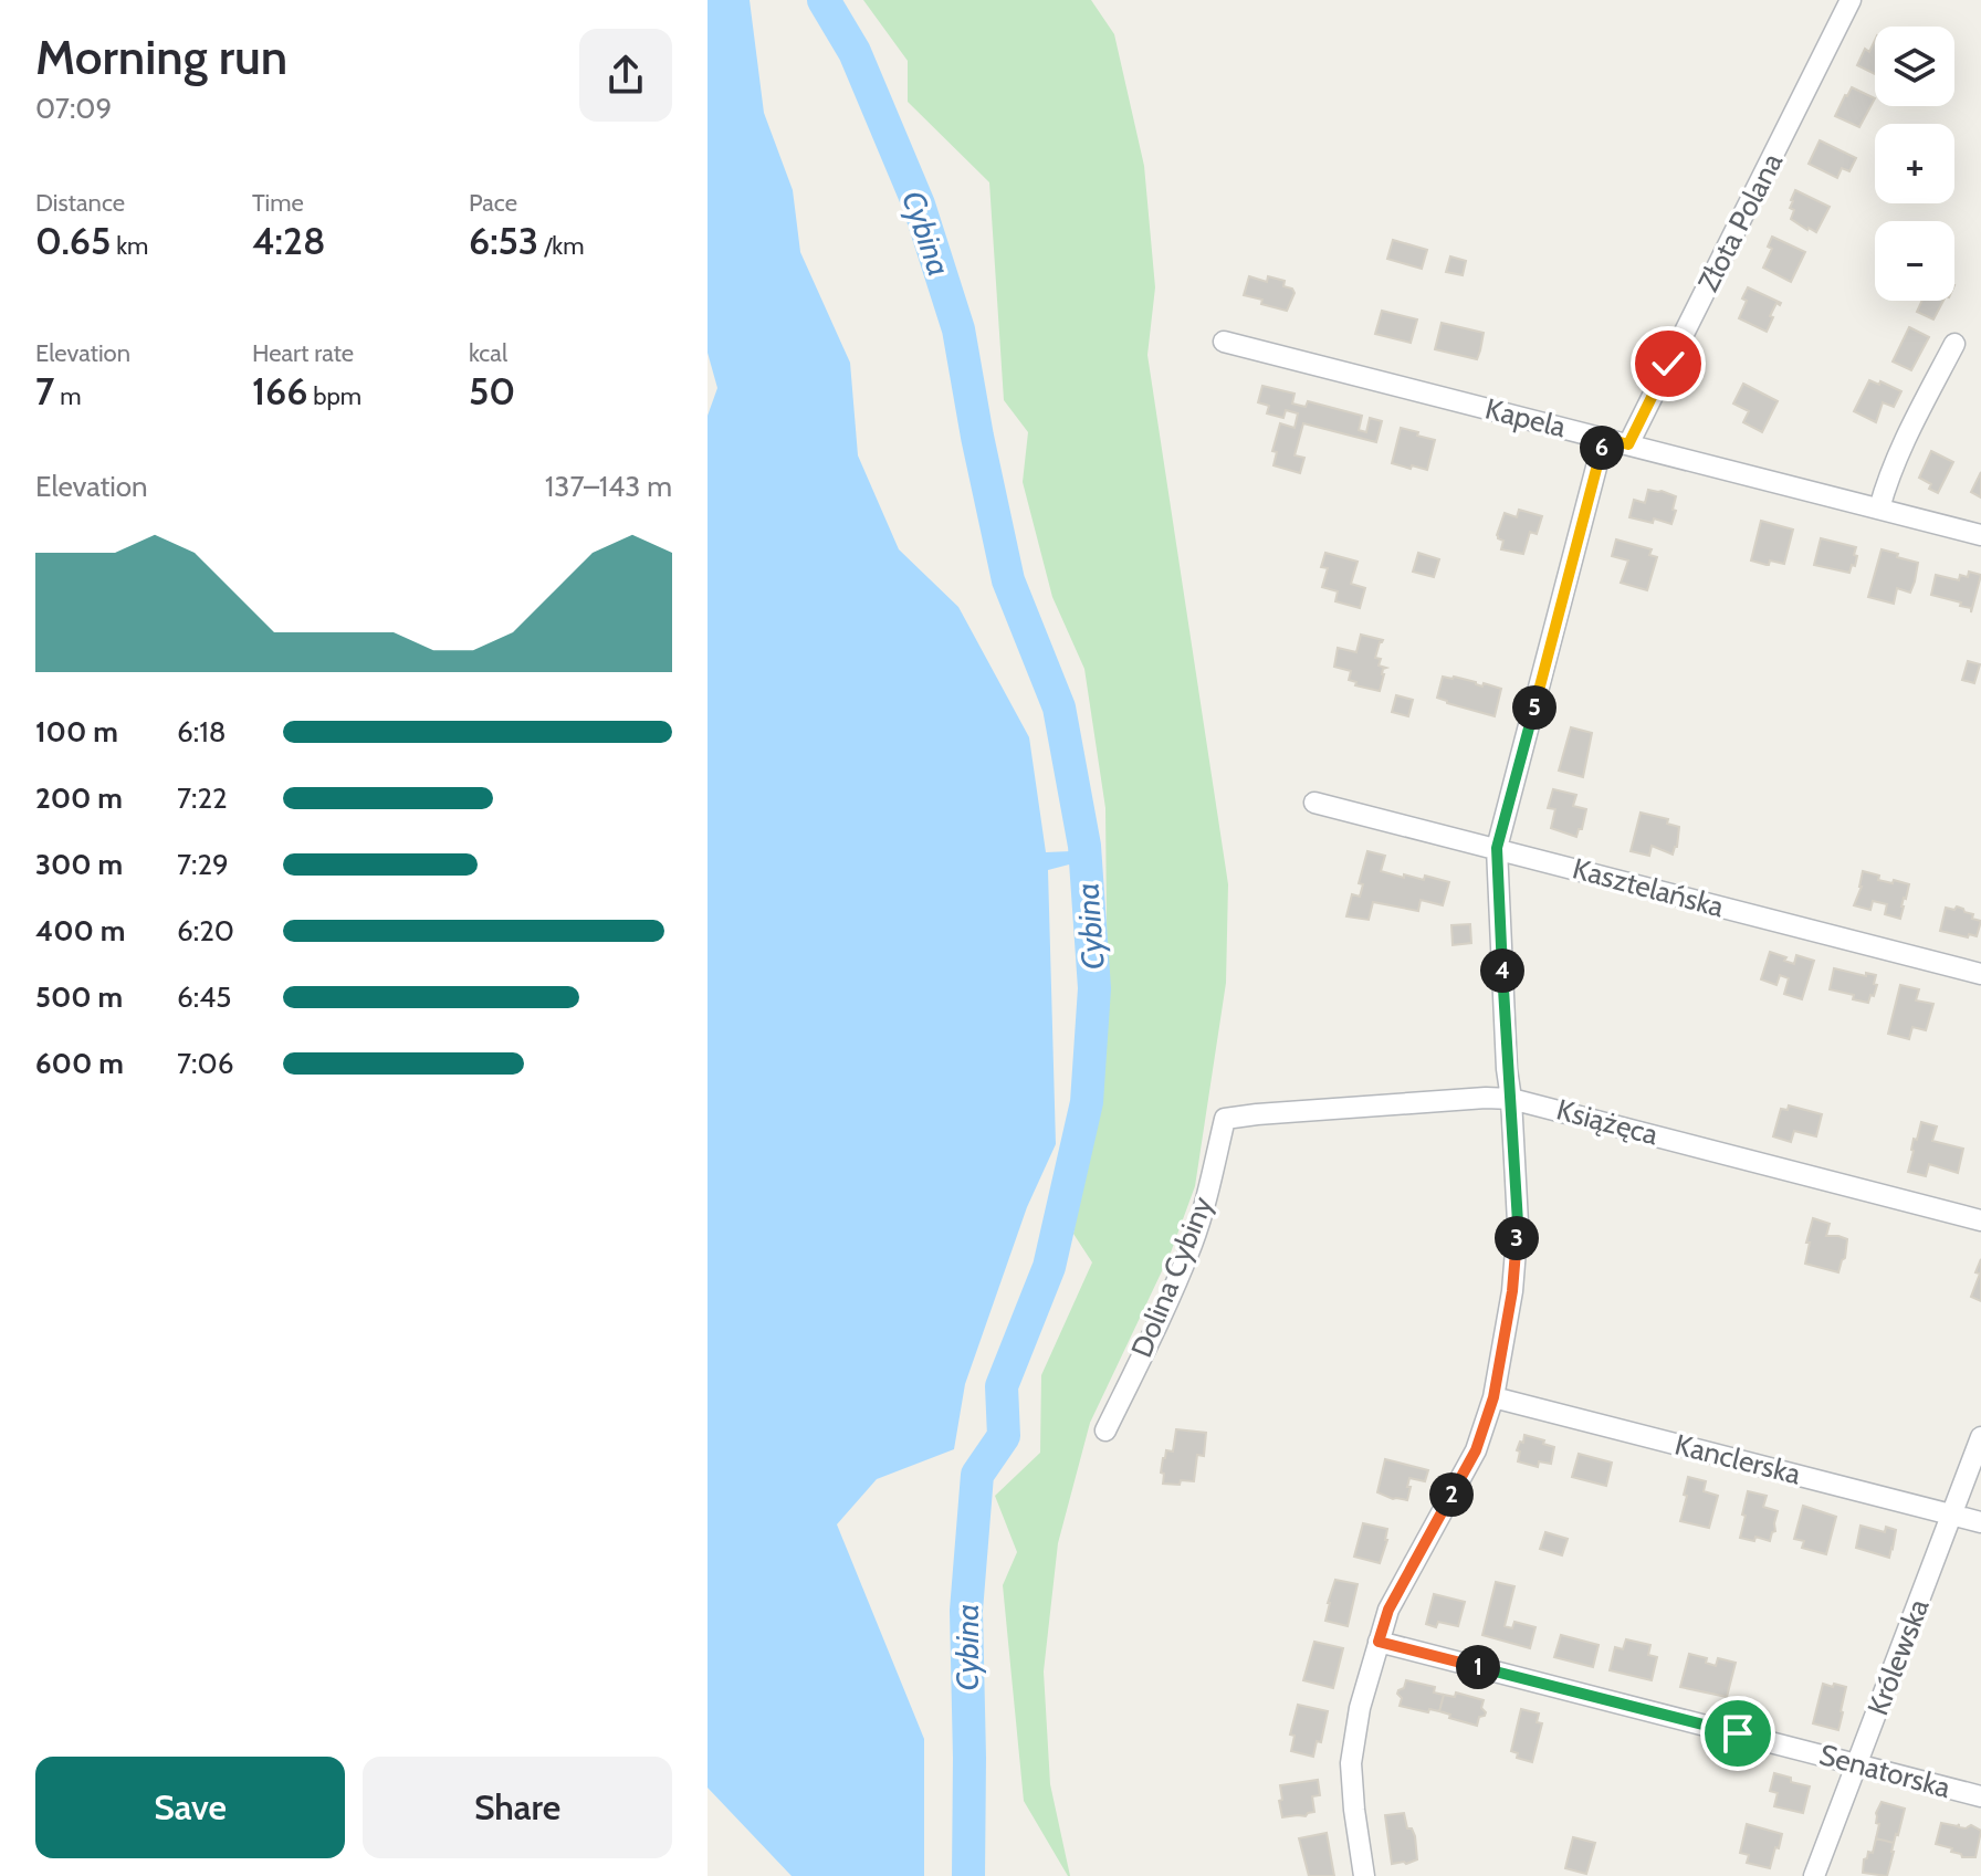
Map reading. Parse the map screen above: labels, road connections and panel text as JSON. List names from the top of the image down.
{
  "streets": {
    "street": [
      "Złota Polana",
      "Kapela",
      "Kasztelańska",
      "Książęca",
      "Dolina Cybiny",
      "Kanclerska",
      "Królewska",
      "Senatorska"
    ]
  },
  "crossings": [
    ["Złota Polana", "Kapela"],
    ["Książęca", "Dolina Cybiny"],
    ["Kanclerska", "Królewska"],
    ["Królewska", "Senatorska"]
  ],
  "water": ["Cybina"],
  "page": {
    "heading": ["Morning run", "07:09"],
    "map_buttons": ["+", "−"],
    "stats": [
      ["Distance", "0.65 km"],
      ["Time", "4:28"],
      ["Pace", "6:53 /km"],
      ["Elevation", "7 m"],
      ["Heart rate", "166 bpm"],
      ["kcal", "50"]
    ],
    "pins": [
      "6",
      "5",
      "4",
      "3",
      "2",
      "1"
    ],
    "chart": ["Elevation", "137–143 m"],
    "list": [
      {
        "name": "100 m",
        "note": "6:18"
      },
      {
        "name": "200 m",
        "note": "7:22"
      },
      {
        "name": "300 m",
        "note": "7:29"
      },
      {
        "name": "400 m",
        "note": "6:20"
      },
      {
        "name": "500 m",
        "note": "6:45"
      },
      {
        "name": "600 m",
        "note": "7:06"
      }
    ],
    "buttons": ["Save", "Share"]
  }
}
